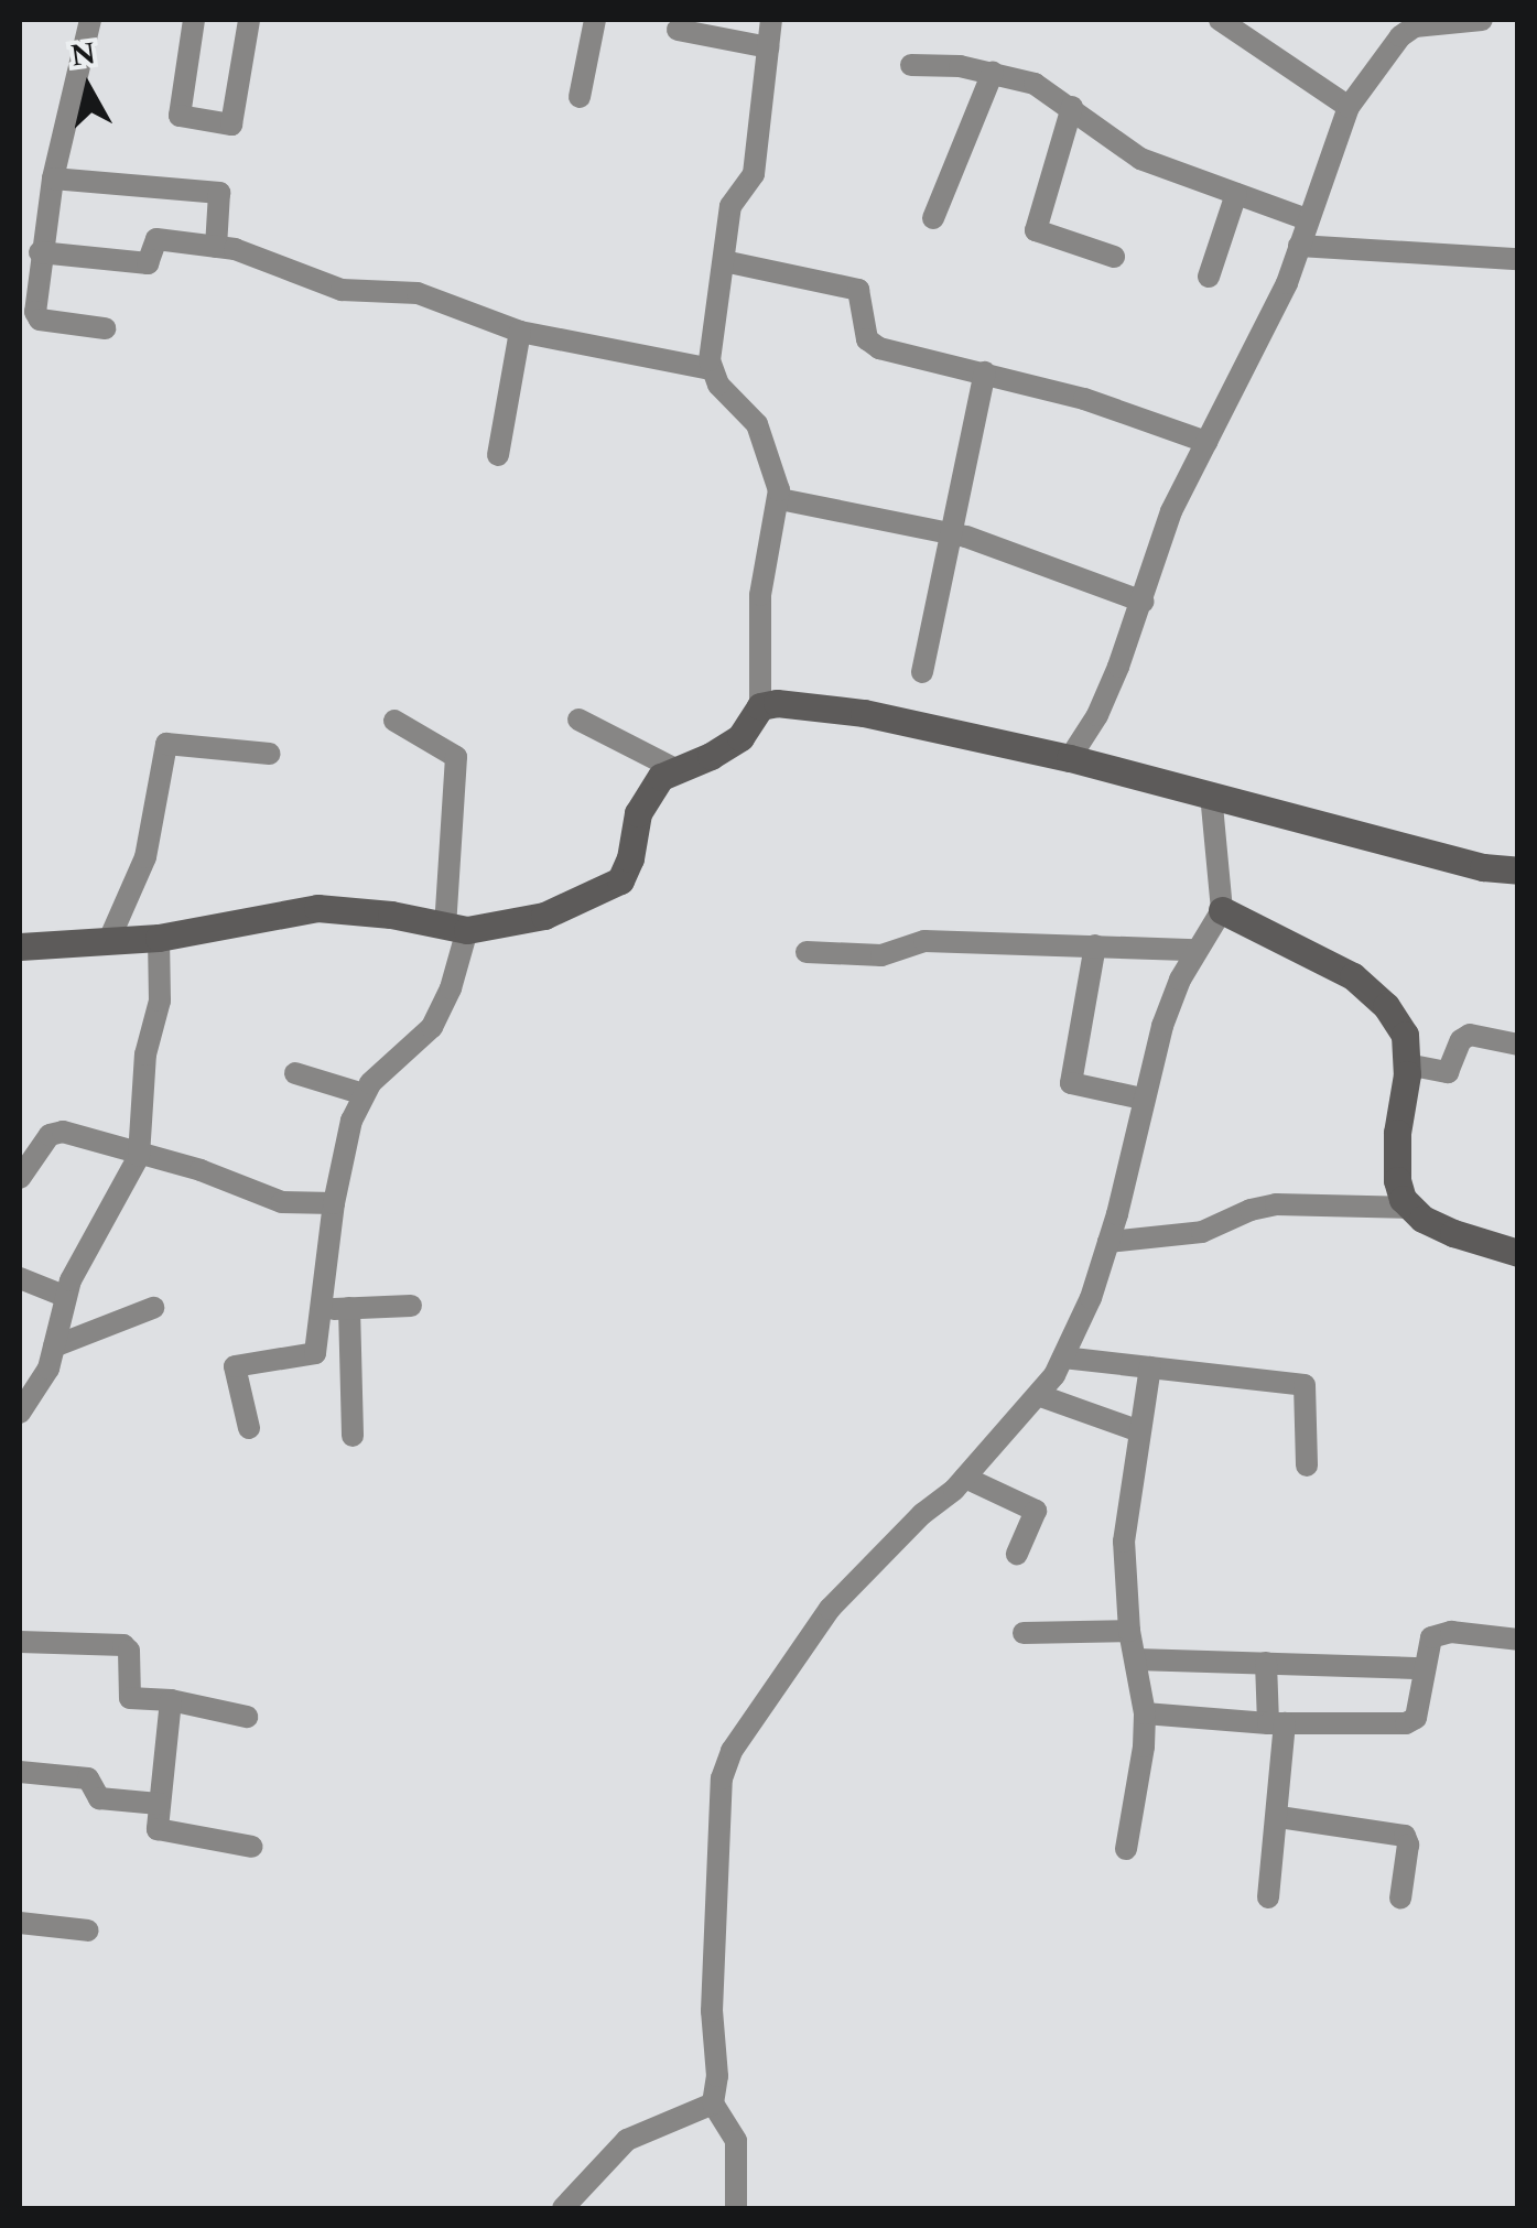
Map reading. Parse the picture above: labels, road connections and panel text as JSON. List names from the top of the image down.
{
  "north": "top"
}
